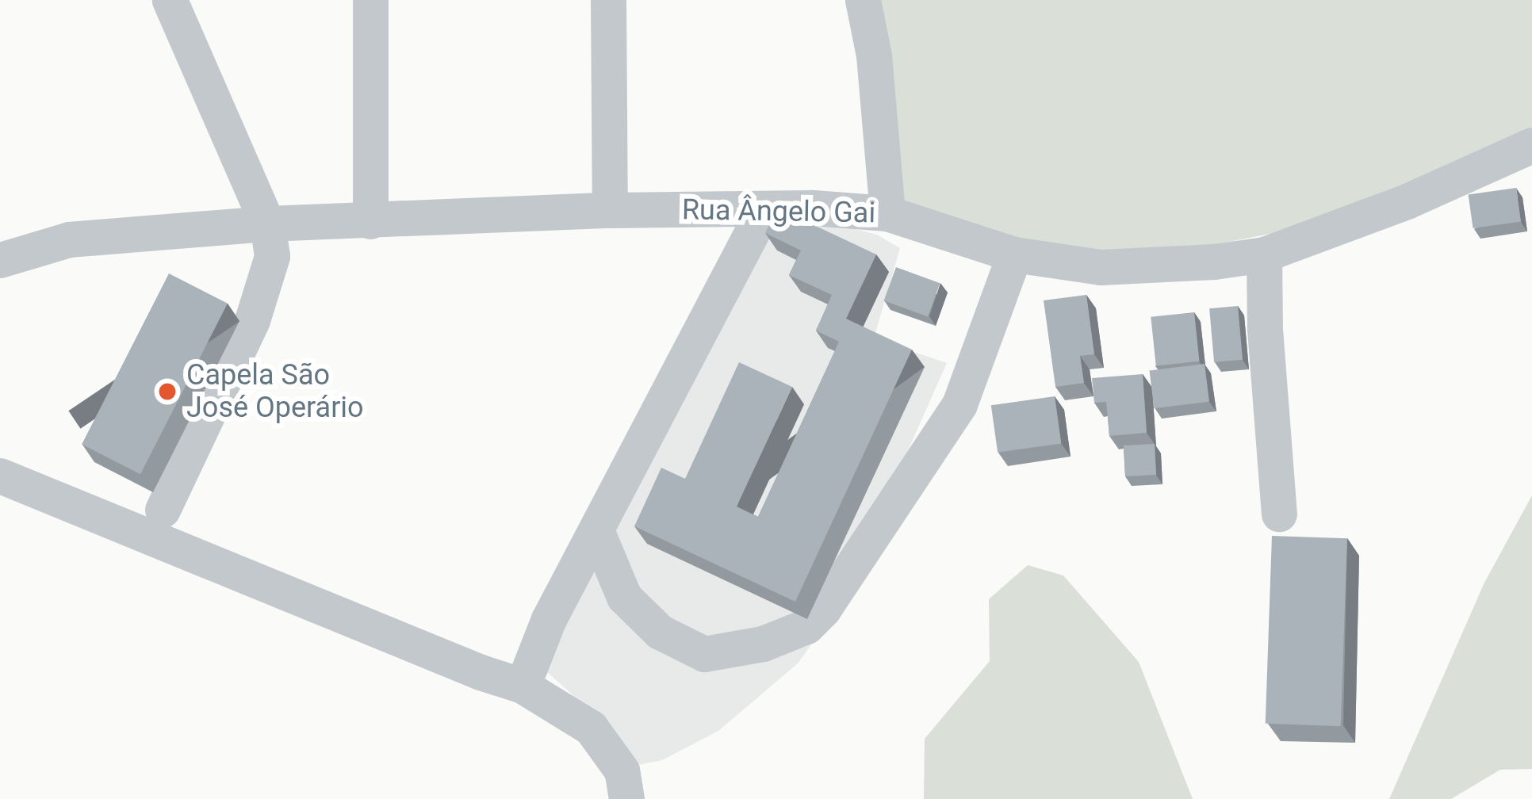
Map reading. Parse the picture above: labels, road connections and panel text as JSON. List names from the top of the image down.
{
  "streets": {
    "street": ["Rua Ângelo Gai"]
  },
  "places": ["Capela São José Operário"]
}
